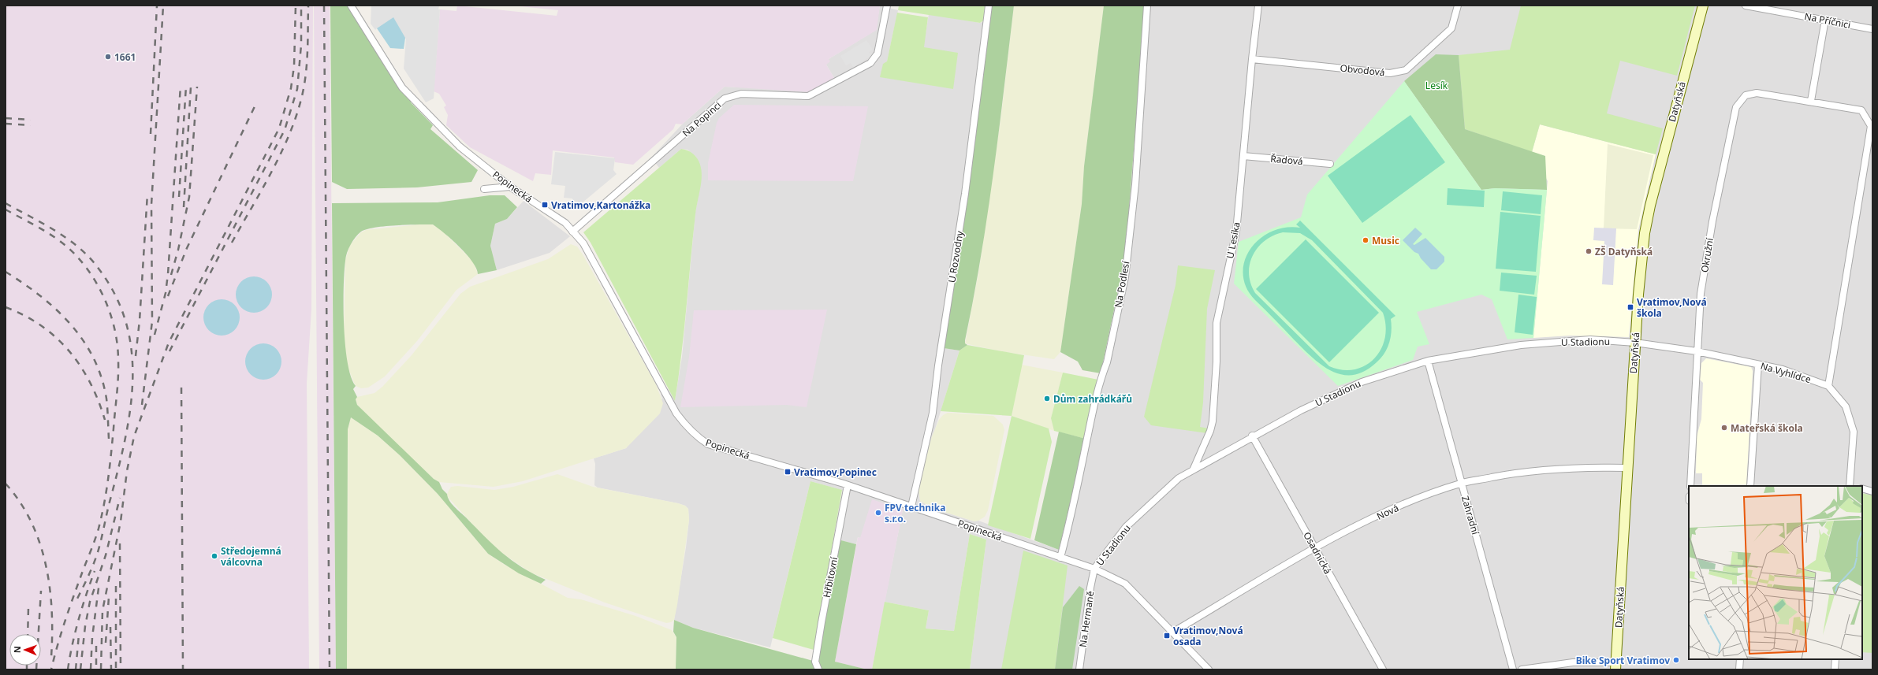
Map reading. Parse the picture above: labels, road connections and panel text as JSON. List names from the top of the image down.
{
  "streets": {
    "main road": ["Datyňská"],
    "street": [
      "Na Příčnici",
      "Obvodová",
      "Na Popinci",
      "Řadová",
      "Popinecká",
      "U Lesíka",
      "Okružní",
      "U Rozvodny",
      "Na Podlesí",
      "U Stadionu",
      "Na Vyhlídce",
      "Nová",
      "Zahradní",
      "Osadnická",
      "Hřbitovní",
      "Na Hermaně"
    ]
  },
  "crossings": [
    ["Obvodová", "U Lesíka"],
    ["Datyňská", "U Stadionu"],
    ["Datyňská", "Na Vyhlídce"],
    ["Datyňská", "Nová"],
    ["Na Popinci", "Popinecká"],
    ["Řadová", "U Lesíka"],
    ["Popinecká", "U Rozvodny"],
    ["Popinecká", "Na Podlesí"],
    ["Popinecká", "U Stadionu"],
    ["Popinecká", "Nová"],
    ["Popinecká", "Hřbitovní"],
    ["Popinecká", "Na Hermaně"],
    ["U Lesíka", "U Stadionu"],
    ["Okružní", "Na Vyhlídce"],
    ["U Stadionu", "Na Vyhlídce"],
    ["U Stadionu", "Zahradní"],
    ["U Stadionu", "Osadnická"],
    ["U Stadionu", "Na Hermaně"],
    ["Nová", "Zahradní"],
    ["Nová", "Osadnická"]
  ],
  "parks": ["Lesík"],
  "places": {
    "other": [
      "1661",
      "Music",
      "ZŠ Datyňská",
      "Dům zahrádkářů",
      "Mateřská škola",
      "FPV technika s.r.o.",
      "Středojemná válcovna",
      "Bike Sport Vratimov"
    ],
    "transit": [
      "Vratimov,Kartonážka",
      "Vratimov,Nová škola",
      "Vratimov,Popinec",
      "Vratimov,Nová osada"
    ]
  },
  "north": "left"
}
